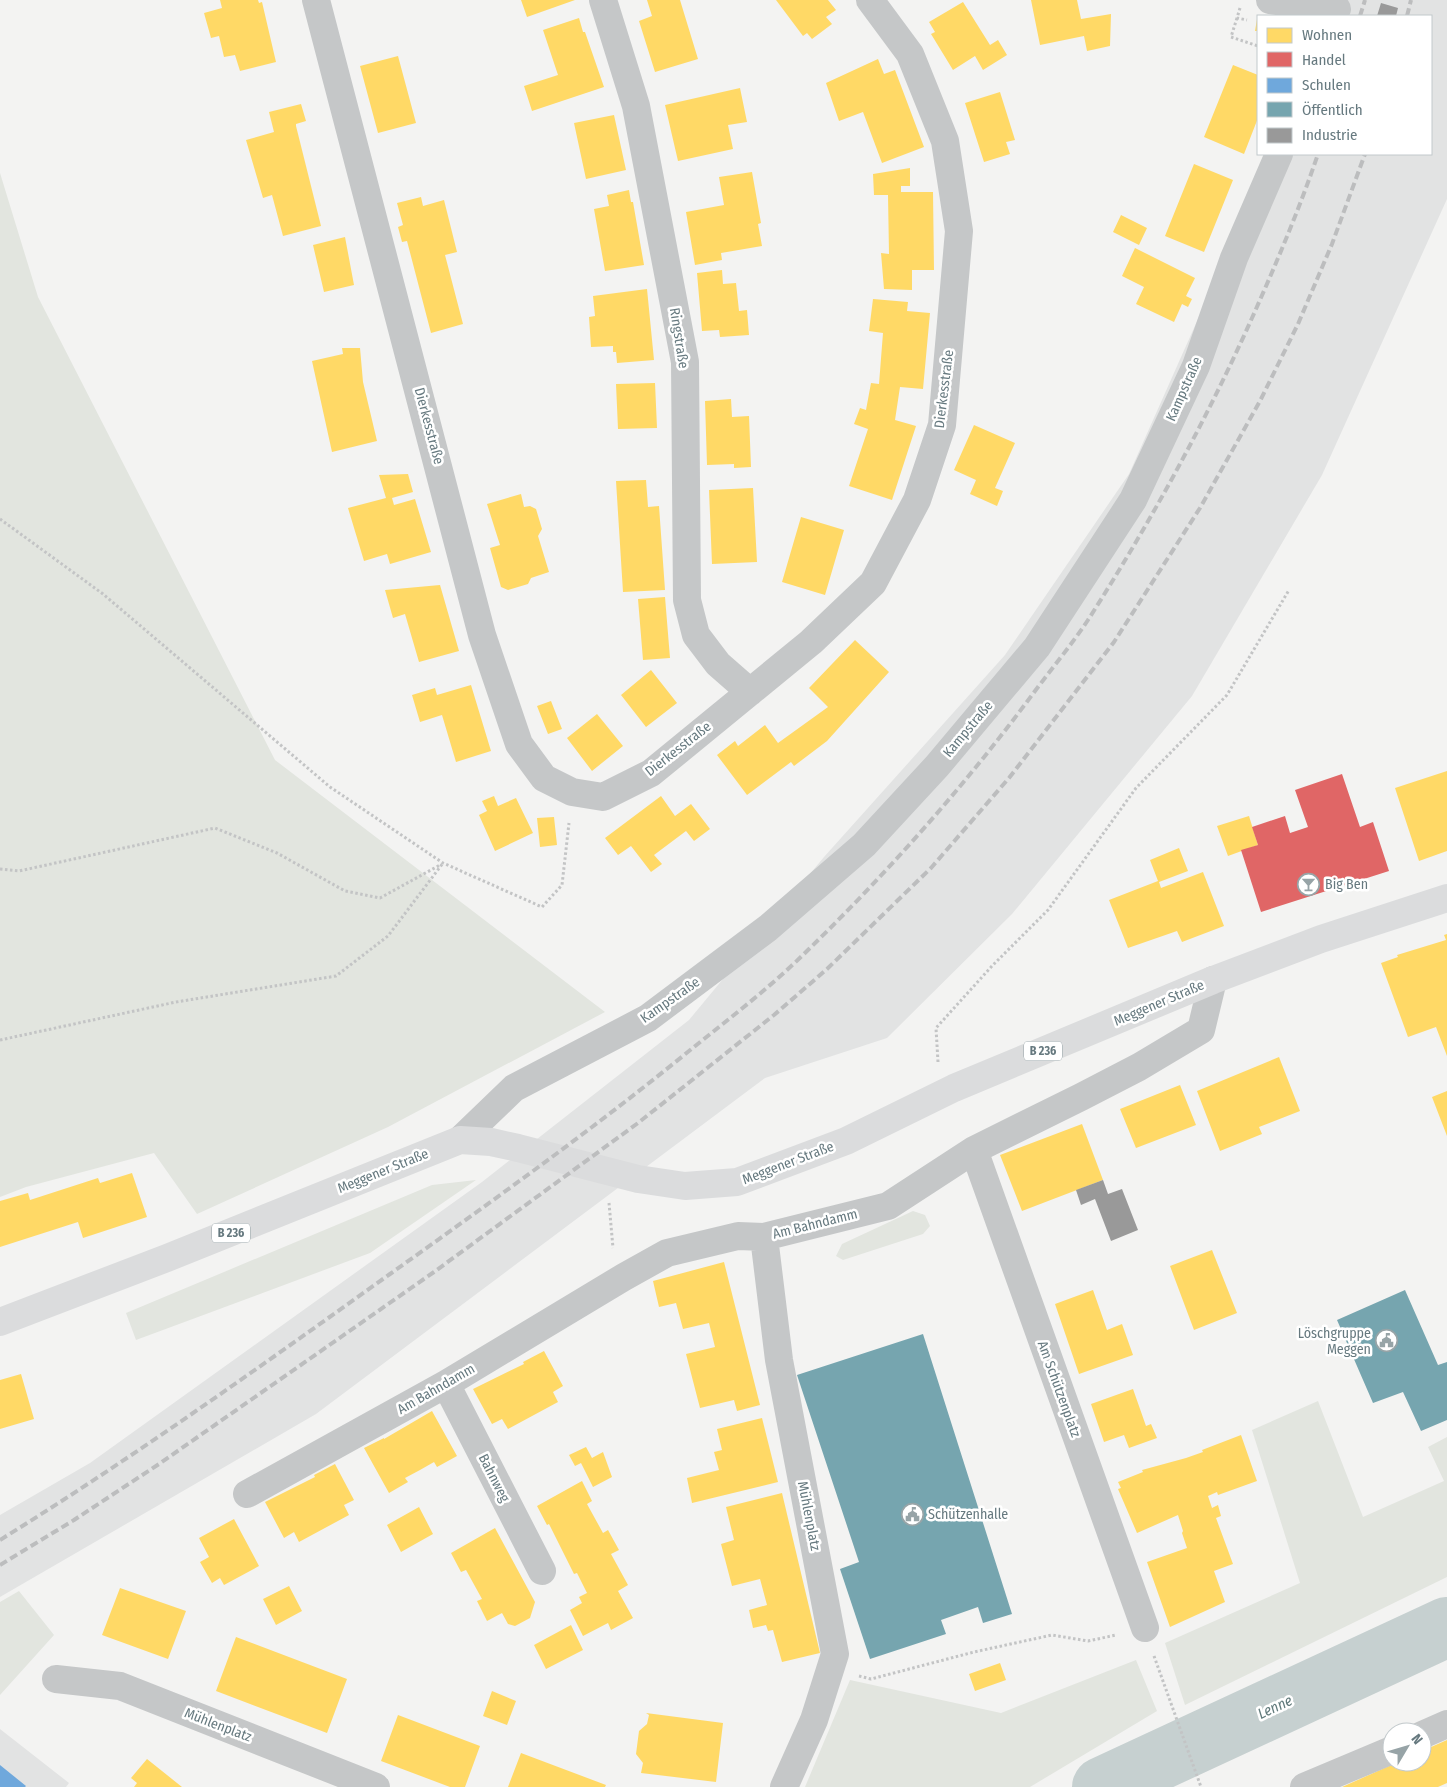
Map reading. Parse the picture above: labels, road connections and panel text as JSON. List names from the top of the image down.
{
  "streets": {
    "main road": ["Meggener Straße", "B 236"],
    "street": [
      "Ringstraße",
      "Dierkesstraße",
      "Kampstraße",
      "Am Bahndamm",
      "Am Schützenplatz",
      "Bahnweg",
      "Mühlenplatz"
    ]
  },
  "crossings": [
    ["Ringstraße", "Dierkesstraße"],
    ["Kampstraße", "Meggener Straße"],
    ["Meggener Straße", "Am Bahndamm"],
    ["Am Bahndamm", "Am Schützenplatz"],
    ["Am Bahndamm", "Bahnweg"],
    ["Am Bahndamm", "Mühlenplatz"]
  ],
  "water": ["Lenne"],
  "places": {
    "bar": ["Big Ben"],
    "public building": ["Löschgruppe Meggen", "Schützenhalle"]
  },
  "legend": [
    "Wohnen",
    "Handel",
    "Schulen",
    "Öffentlich",
    "Industrie"
  ],
  "north": "top right"
}
